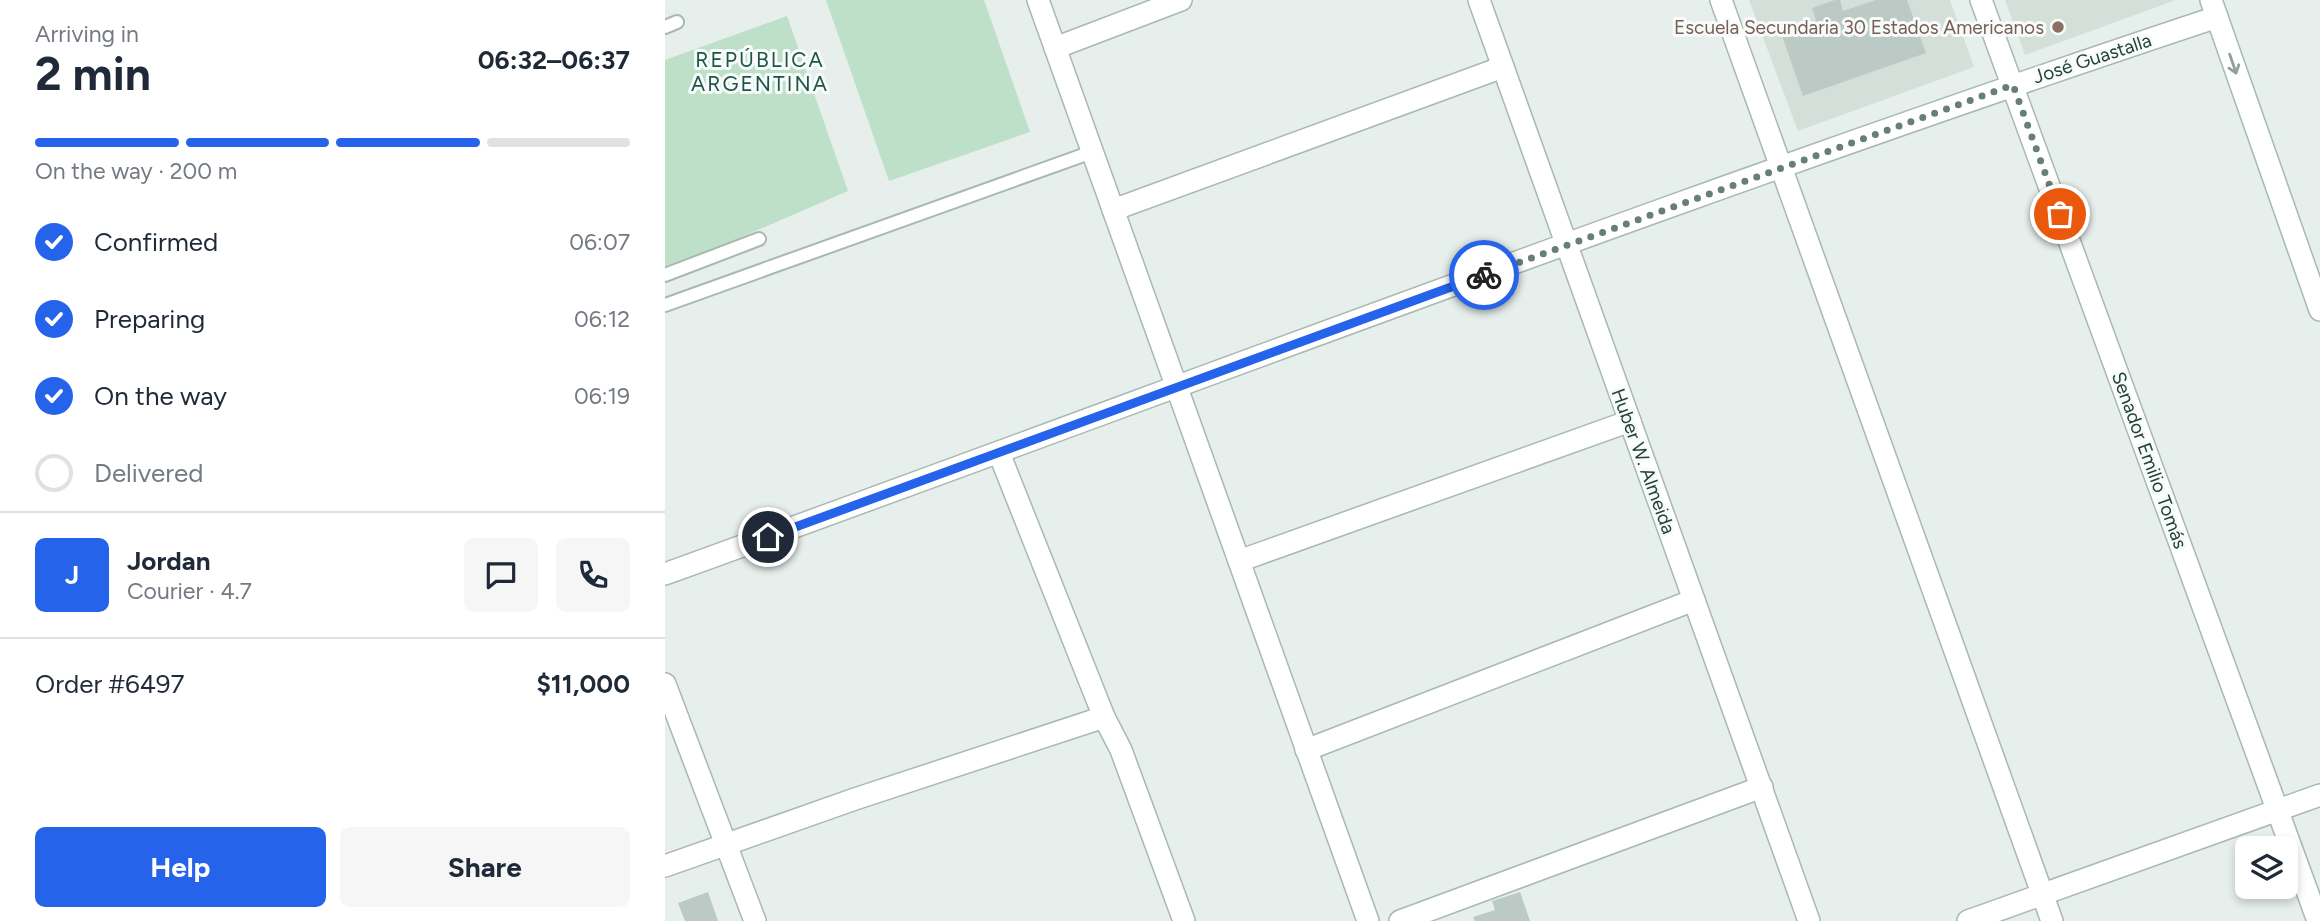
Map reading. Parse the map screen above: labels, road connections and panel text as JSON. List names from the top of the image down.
{
  "streets": {
    "street": ["José Guastalla", "Senador Emilio Tomás", "Huber W. Almeida"]
  },
  "crossings": [
    ["José Guastalla", "Senador Emilio Tomás"],
    ["José Guastalla", "Huber W. Almeida"]
  ],
  "districts": ["REPÚBLICA ARGENTINA"],
  "places": ["Escuela Secundaria 30 Estados Americanos"],
  "page": {
    "heading": ["2 min", "Arriving in", "06:32–06:37"],
    "panel": [
      "Jordan",
      "Courier · 4.7",
      "Order #6497",
      "$11,000"
    ],
    "bar": "On the way · 200 m",
    "list": [
      ["Confirmed", "06:07"],
      ["Preparing", "06:12"],
      ["On the way", "06:19"],
      "Delivered"
    ],
    "round": "J",
    "buttons": ["Help", "Share"]
  }
}
